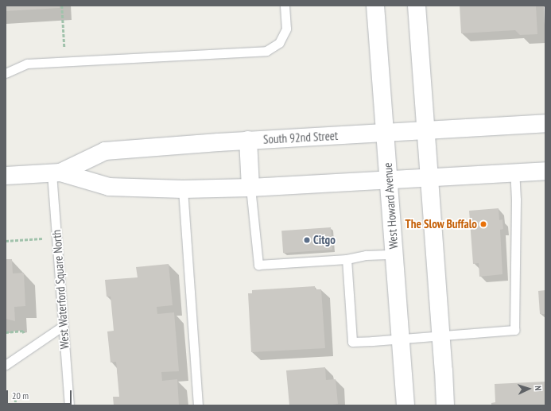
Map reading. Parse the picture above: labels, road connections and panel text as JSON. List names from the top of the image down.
{
  "streets": {
    "main road": ["South 92nd Street", "West Howard Avenue"],
    "lane": ["West Waterford Square North"]
  },
  "crossings": [
    ["South 92nd Street", "West Howard Avenue"],
    ["South 92nd Street", "West Waterford Square North"]
  ],
  "places": ["The Slow Buffalo", "Citgo"],
  "scale_bar": "20 m",
  "north": "right"
}
